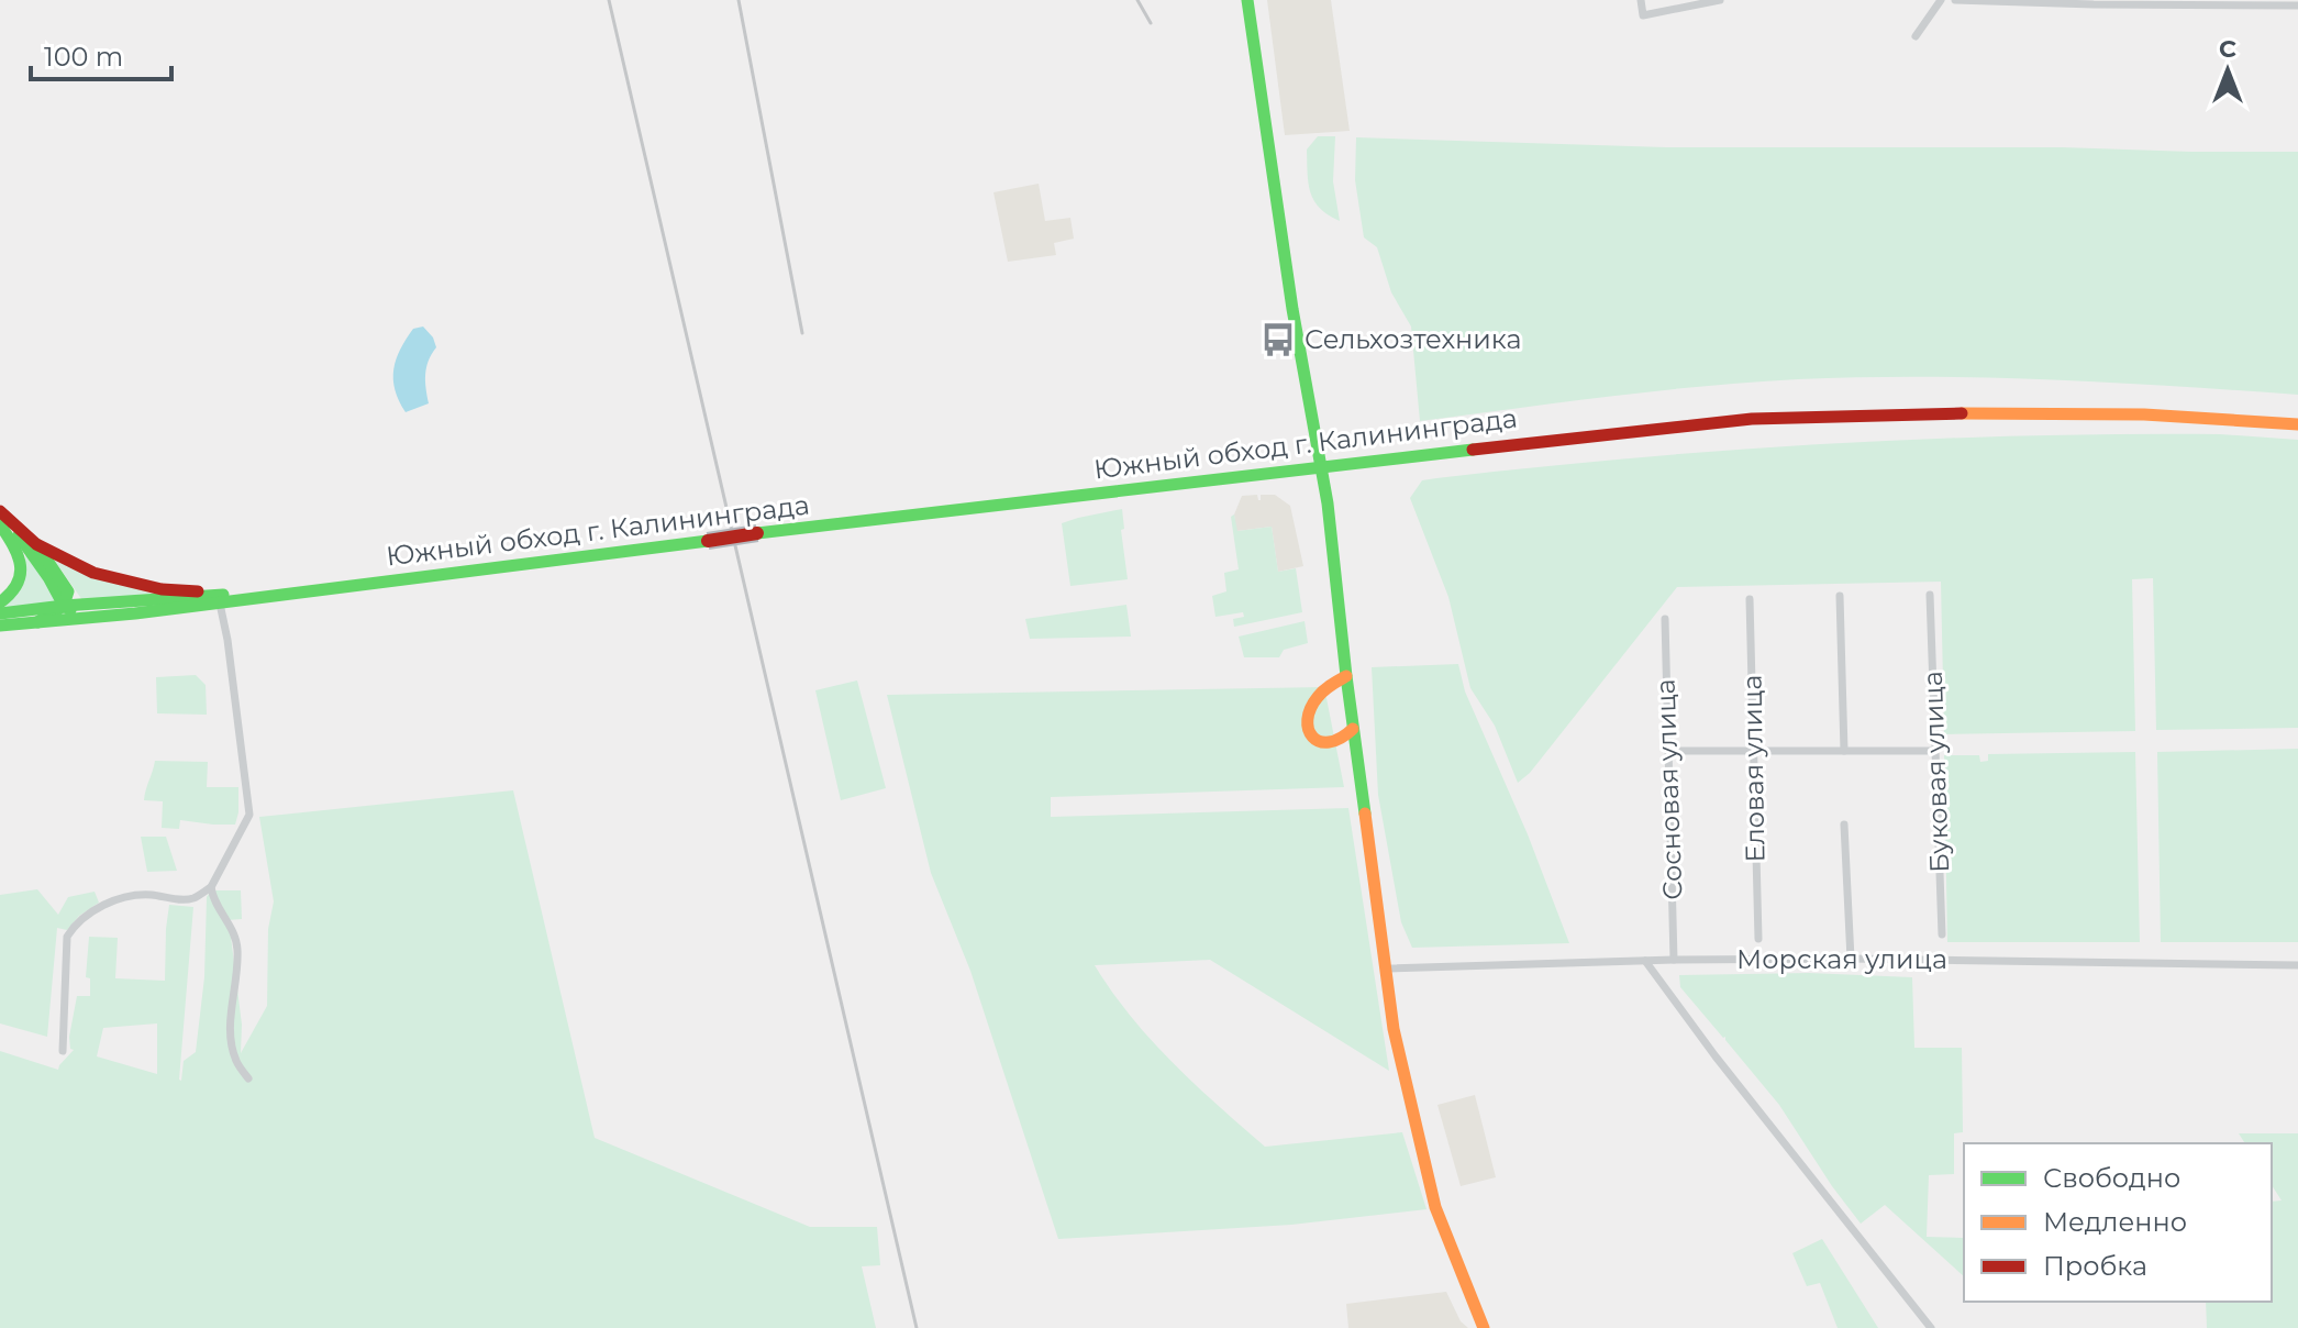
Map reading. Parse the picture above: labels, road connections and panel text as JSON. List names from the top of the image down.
{
  "streets": {
    "main road": ["Южный обход г. Калининграда"],
    "street": [
      "Еловая улица",
      "Буковая улица",
      "Сосновая улица",
      "Морская улица"
    ]
  },
  "crossings": [
    ["Сосновая улица", "Морская улица"]
  ],
  "places": {
    "bus stop": ["Сельхозтехника"]
  },
  "legend": ["Свободно", "Медленно", "Пробка"],
  "scale_bar": "100 m",
  "north": "top"
}
